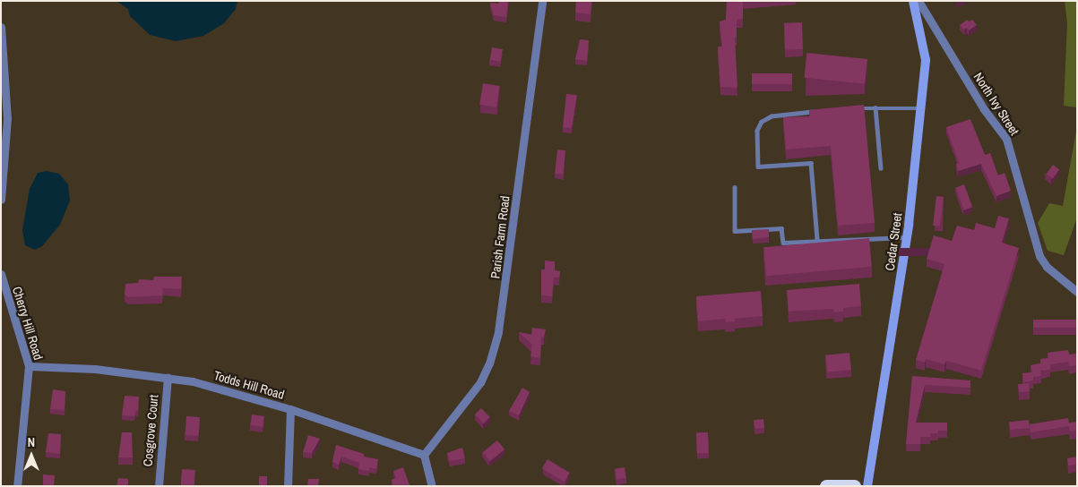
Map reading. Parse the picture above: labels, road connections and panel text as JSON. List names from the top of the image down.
{
  "streets": {
    "main road": ["Cedar Street"],
    "street": [
      "North Ivy Street",
      "Parish Farm Road",
      "Cherry Hill Road",
      "Todds Hill Road",
      "Cosgrove Court"
    ]
  },
  "crossings": [
    ["Parish Farm Road", "Todds Hill Road"],
    ["Cherry Hill Road", "Todds Hill Road"],
    ["Todds Hill Road", "Cosgrove Court"]
  ],
  "north": "top"
}
